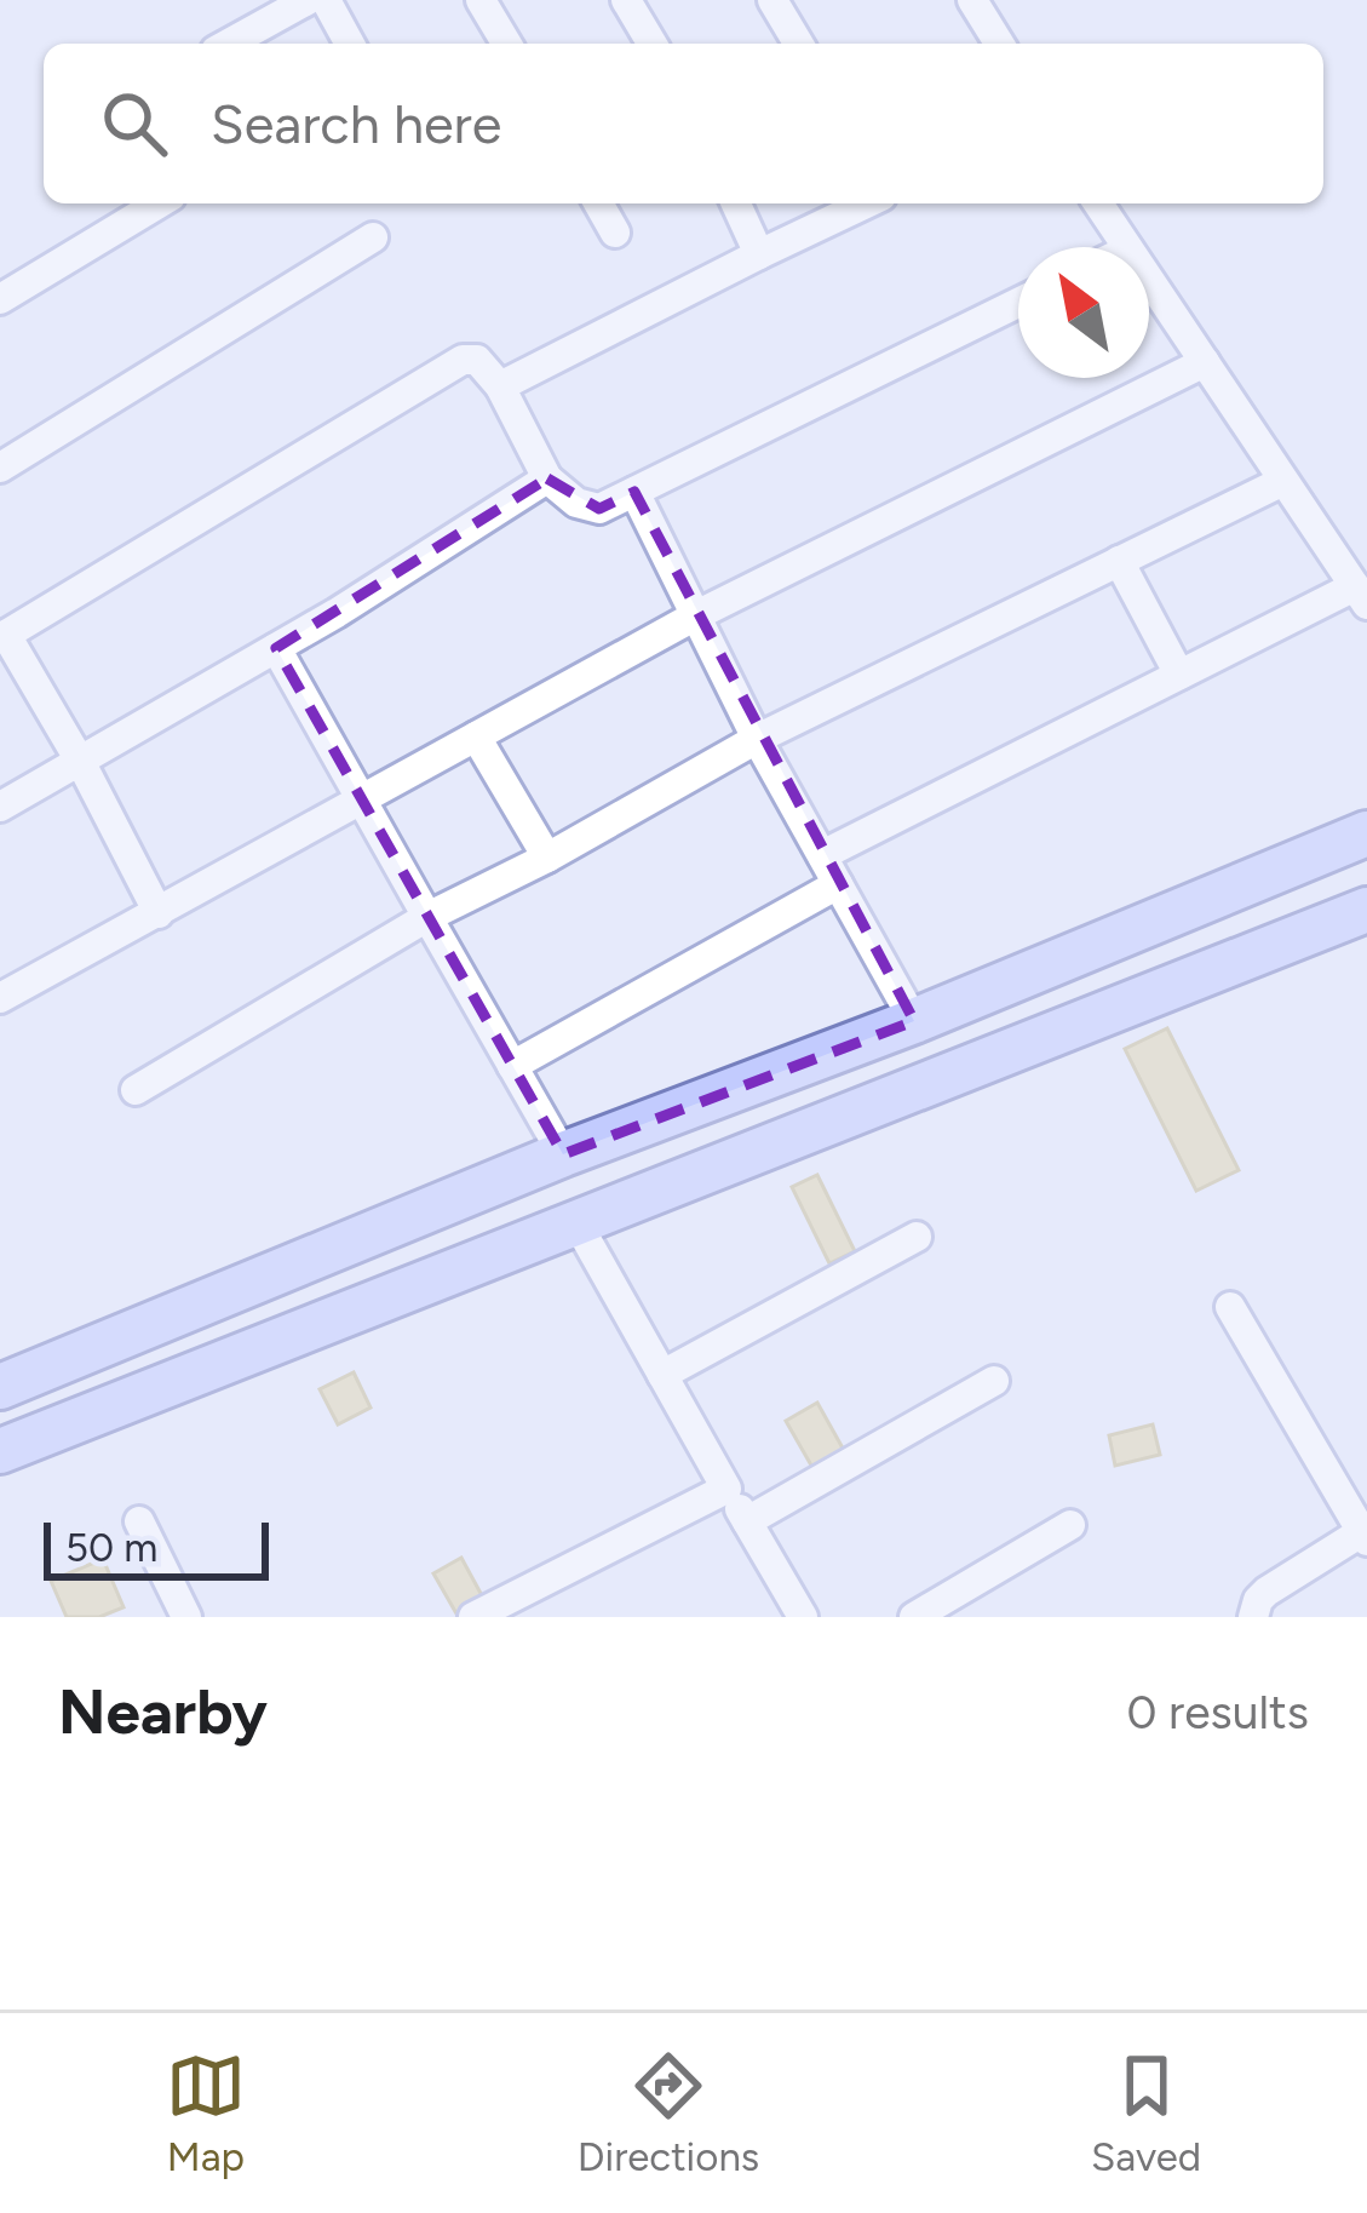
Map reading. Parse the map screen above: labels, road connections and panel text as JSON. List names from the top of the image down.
{
  "scale_bar": "50 m",
  "north": "top left",
  "page": {
    "search": "Search here",
    "scale": "50 m",
    "heading": ["Nearby", "0 results"],
    "nav": ["Map", "Directions", "Saved"]
  }
}
